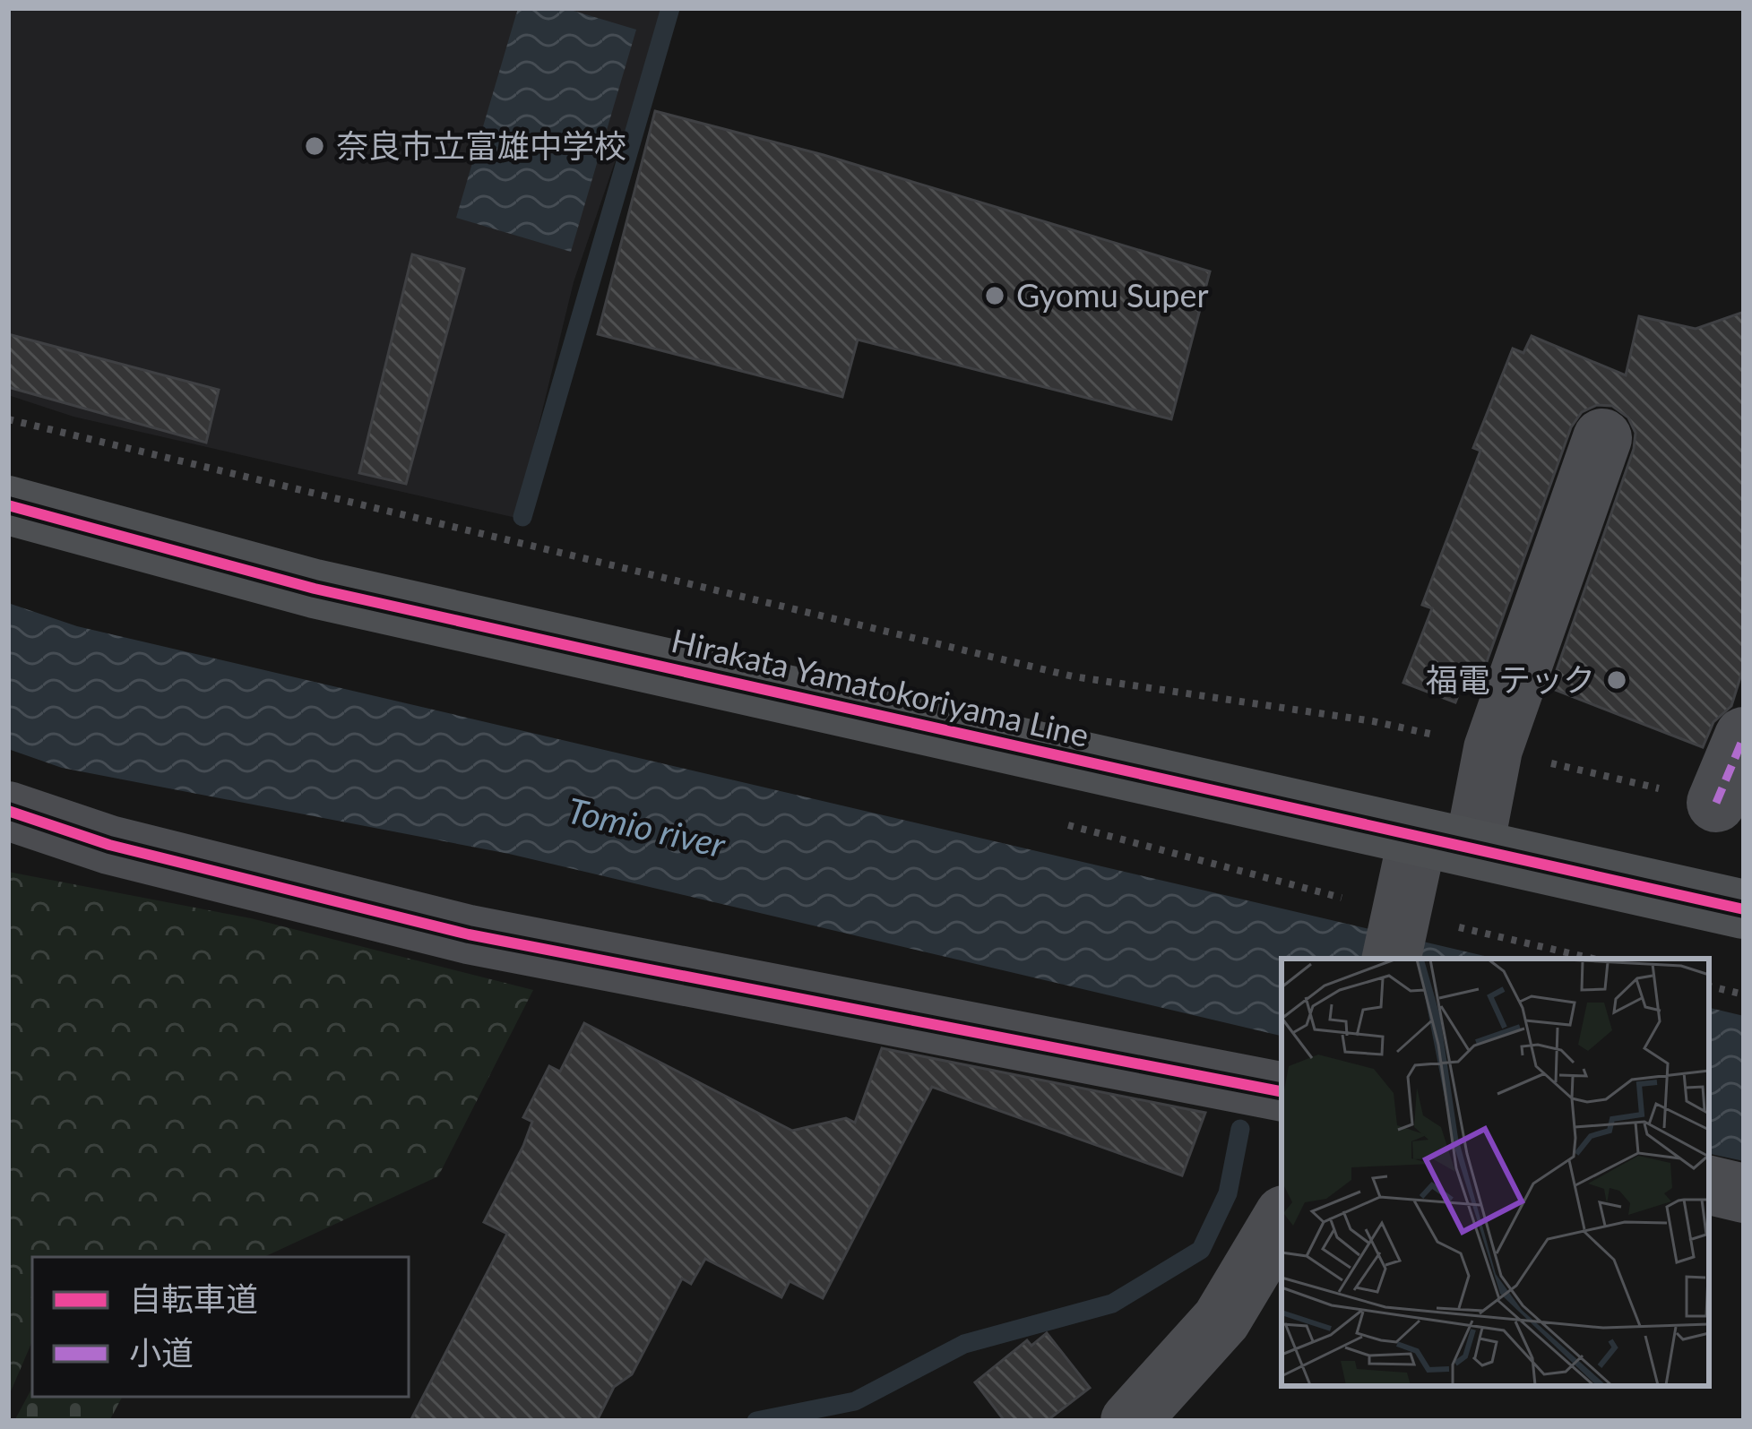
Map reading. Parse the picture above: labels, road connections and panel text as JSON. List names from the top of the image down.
{
  "streets": {
    "main road": ["Hirakata Yamatokoriyama Line"]
  },
  "water": ["Tomio river"],
  "places": ["奈良市立富雄中学校", "Gyomu Super", "福電 テック"],
  "legend": ["自転車道", "小道"]
}
